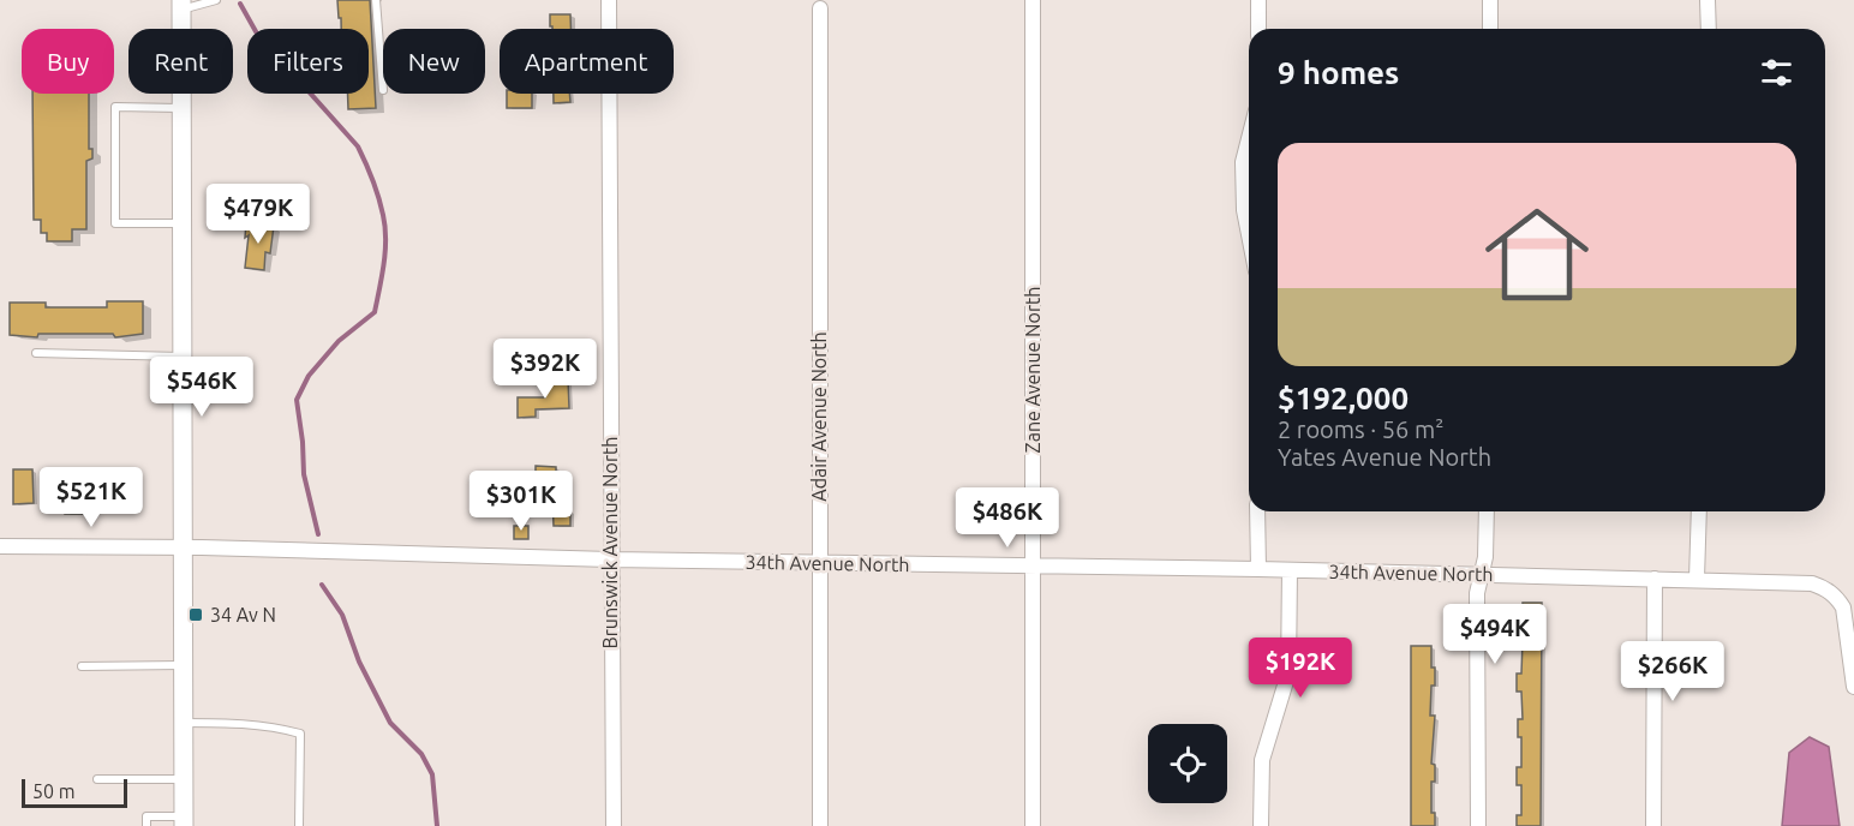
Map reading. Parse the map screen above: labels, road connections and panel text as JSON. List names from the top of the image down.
{
  "streets": {
    "street": [
      "Zane Avenue North",
      "Adair Avenue North",
      "Brunswick Avenue North",
      "34th Avenue North"
    ]
  },
  "crossings": [
    ["Zane Avenue North", "34th Avenue North"],
    ["Adair Avenue North", "34th Avenue North"],
    ["Brunswick Avenue North", "34th Avenue North"]
  ],
  "places": {
    "transit": ["34 Av N"]
  },
  "scale_bar": "50 m",
  "page": {
    "chip": [
      "Buy",
      "Rent",
      "Filters",
      "New",
      "Apartment"
    ],
    "heading": "9 homes",
    "list": [
      {
        "name": "$192,000",
        "note": "2 rooms · 56 m² · Yates Avenue North"
      }
    ],
    "price": [
      "$479K",
      "$392K",
      "$546K",
      "$521K",
      "$301K",
      "$486K",
      "$494K",
      "$192K",
      "$266K"
    ],
    "scale": "50 m"
  }
}
